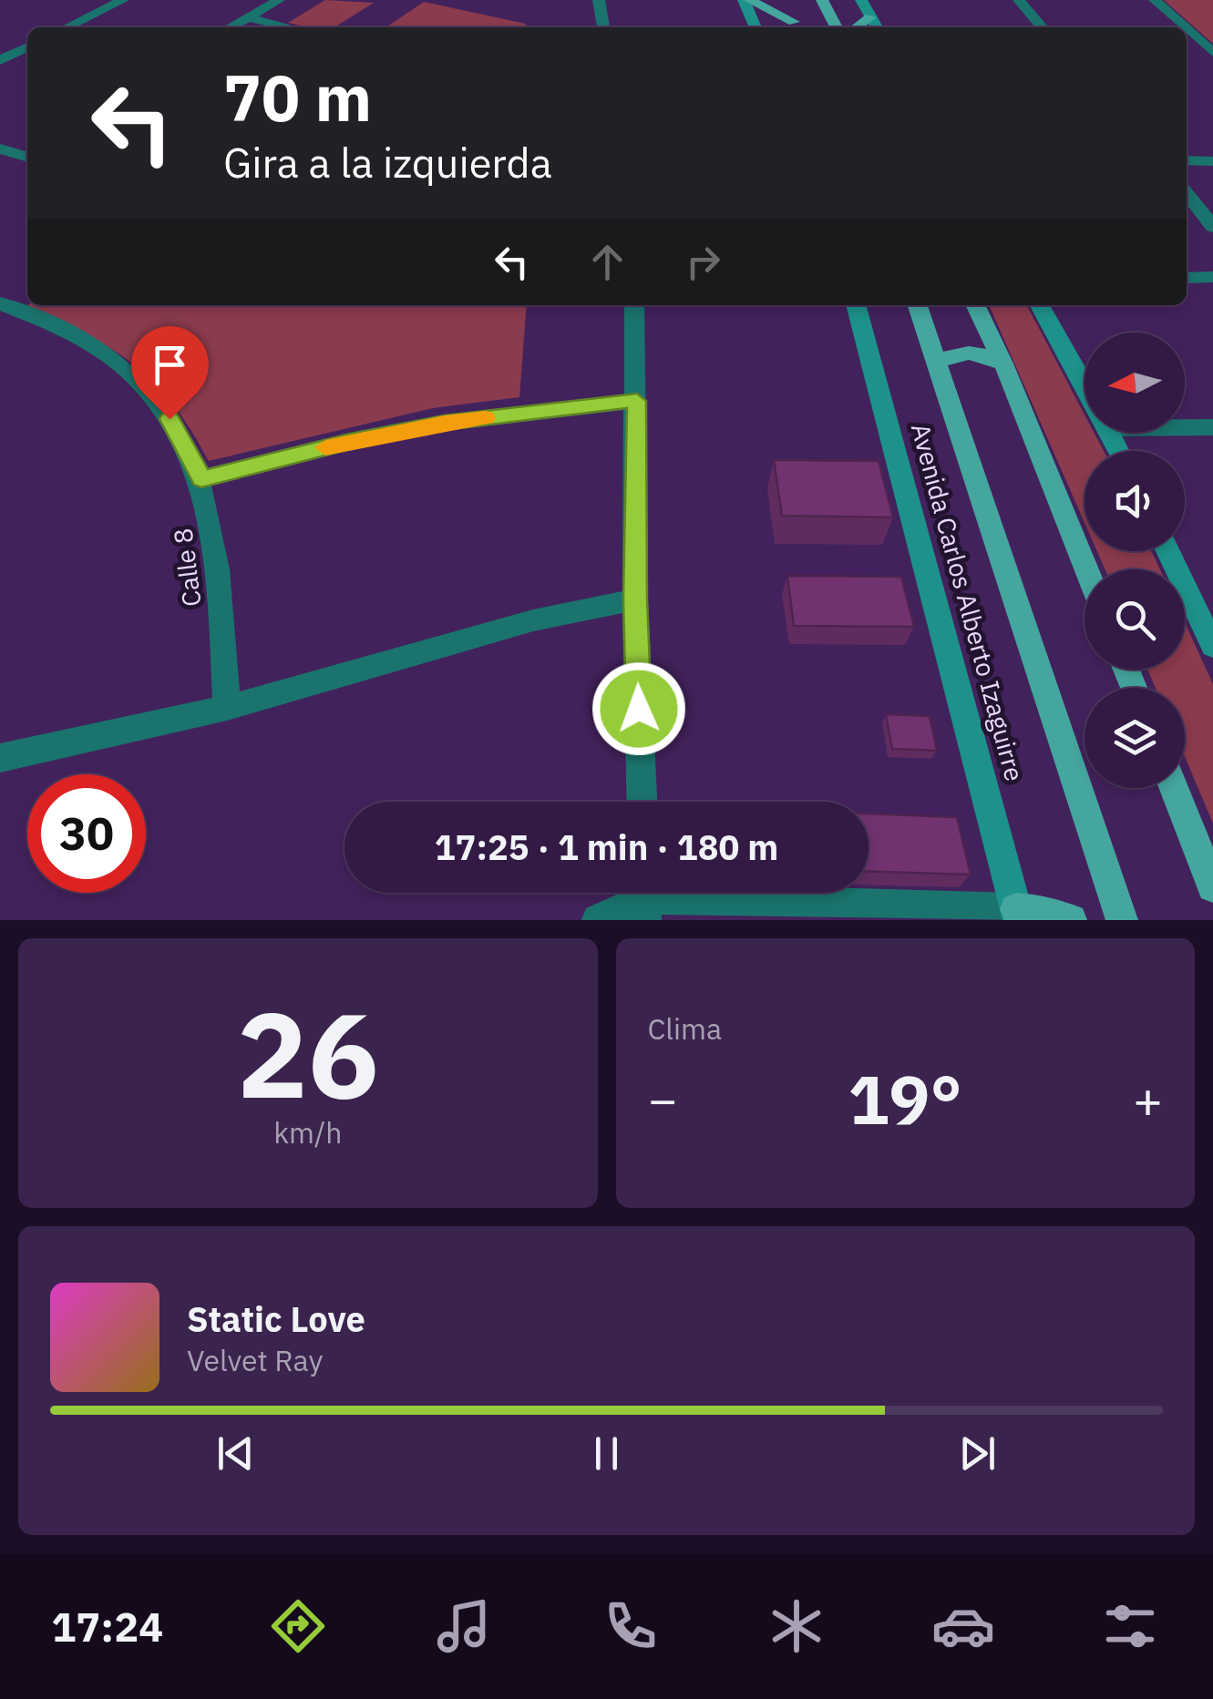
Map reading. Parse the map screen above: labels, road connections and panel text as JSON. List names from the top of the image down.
{
  "streets": {
    "main road": ["Avenida Carlos Alberto Izaguirre"],
    "street": ["Calle 8"]
  },
  "north": "left",
  "page": {
    "turn": ["70 m", "Gira a la izquierda"],
    "limit": "30",
    "trip": "17:25 · 1 min · 180 m",
    "tile": [
      ["26", "km/h"],
      "Clima"
    ],
    "heat": ["−", "19°", "+"],
    "song": ["Static Love", "Velvet Ray"],
    "tabs": "17:24"
  }
}
